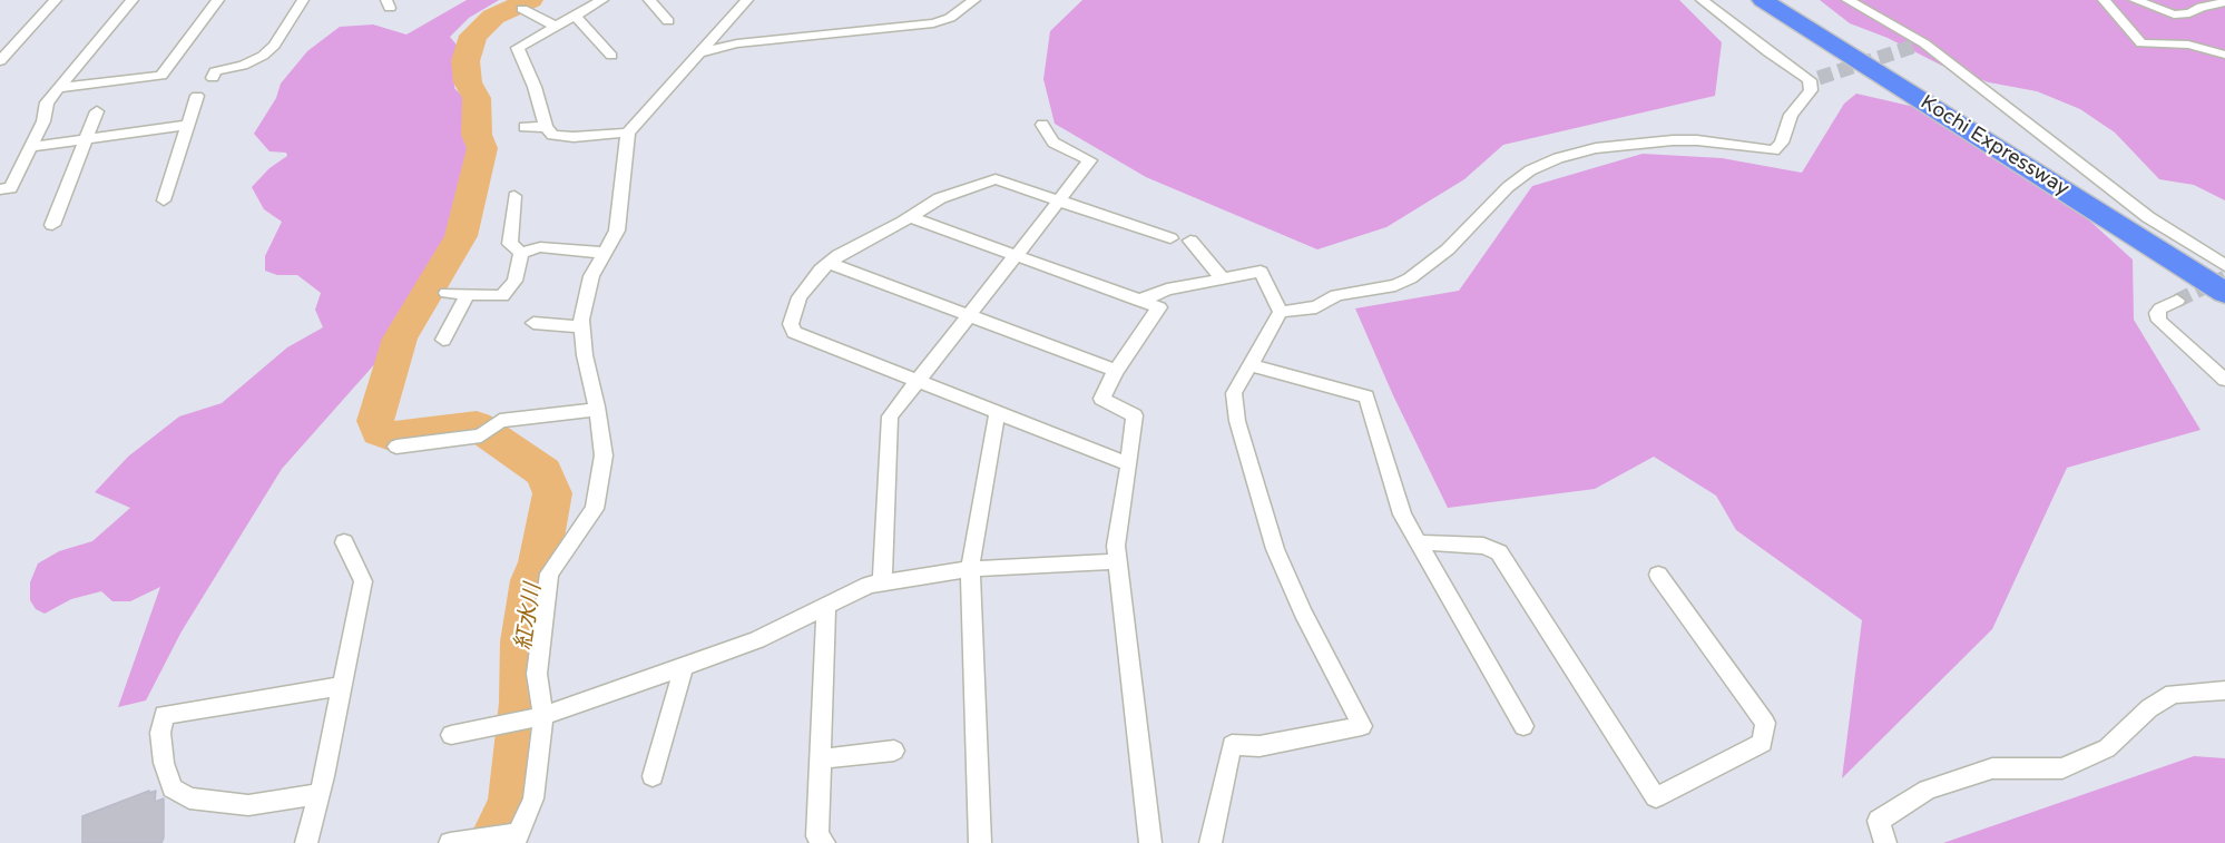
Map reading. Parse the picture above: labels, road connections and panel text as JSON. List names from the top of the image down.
{
  "streets": {
    "highway": ["Kochi Expressway"]
  },
  "water": ["紅水川"]
}
